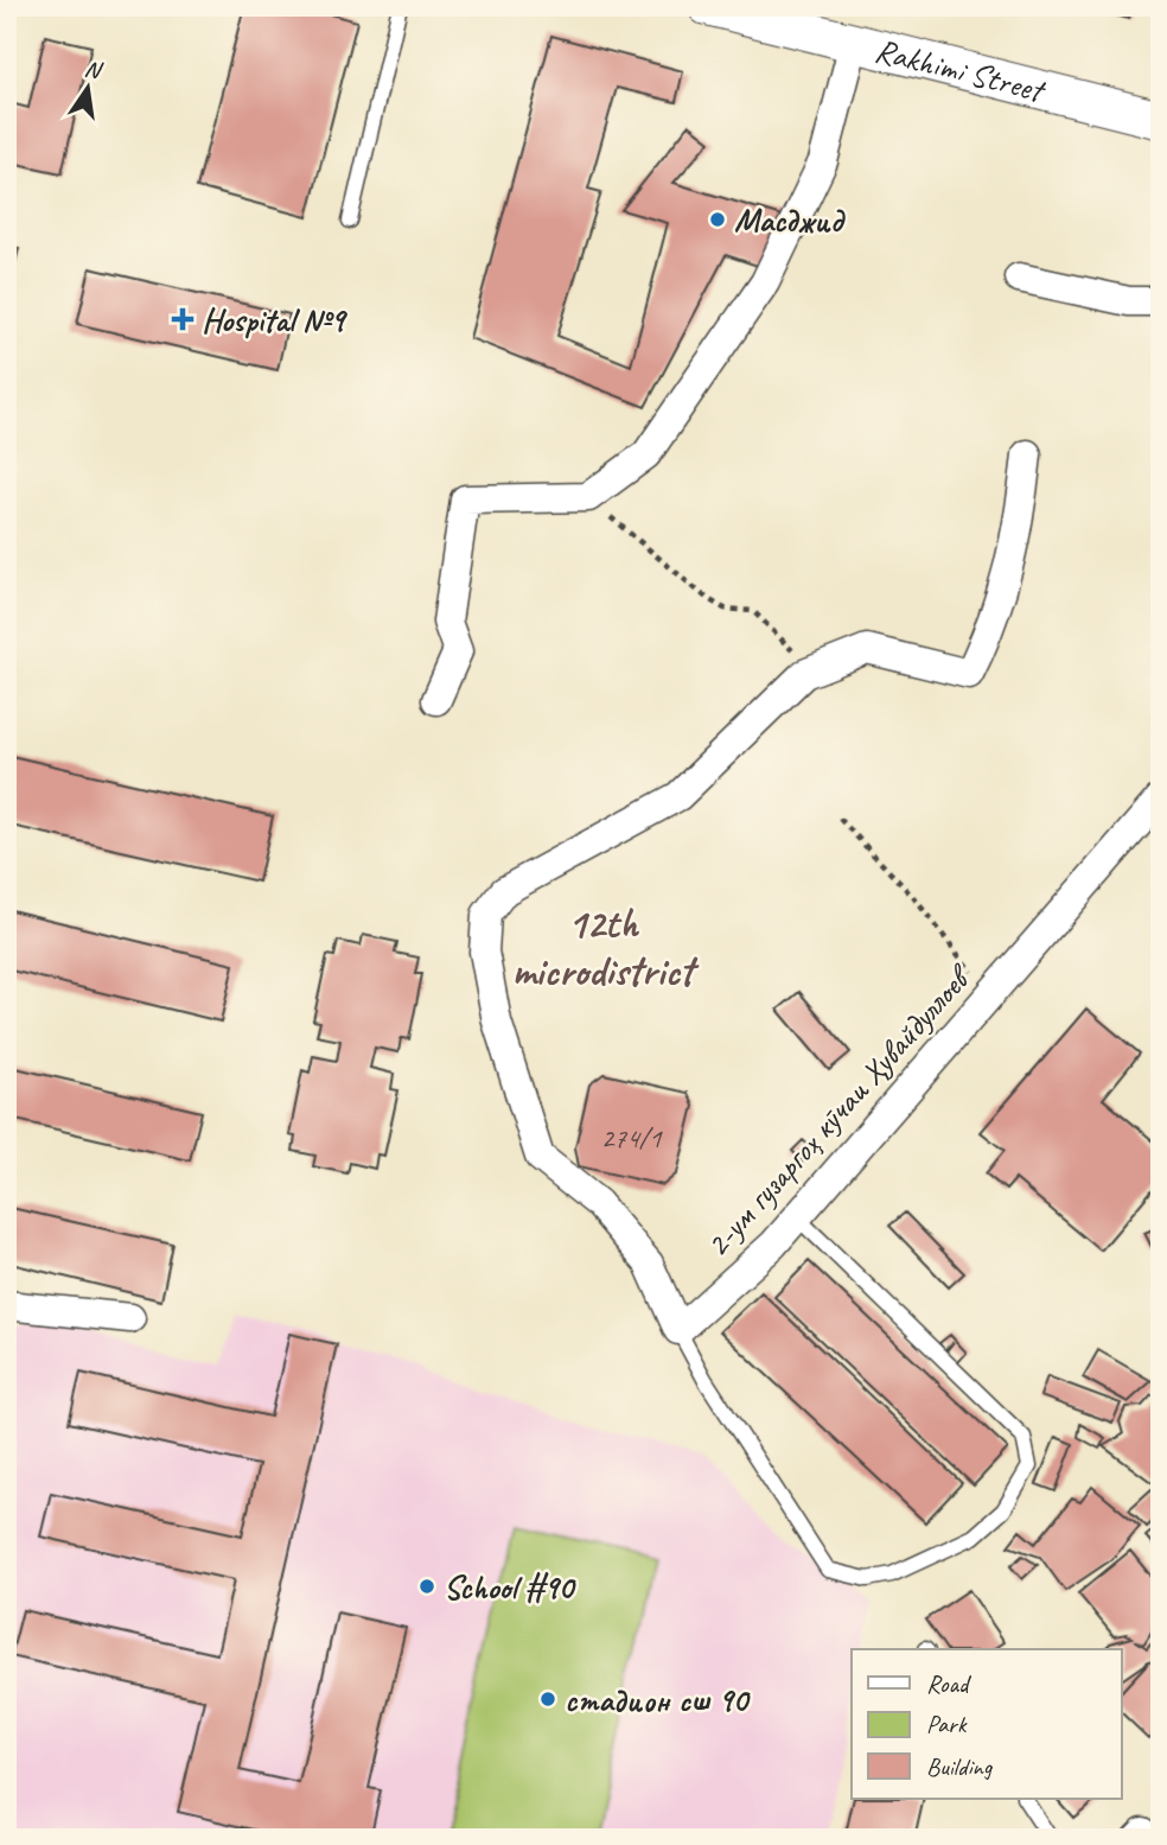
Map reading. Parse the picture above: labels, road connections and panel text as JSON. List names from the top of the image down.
{
  "streets": {
    "street": ["Rakhimi Street", "2-ум гузаргоҳ кӯчаи Ҳувайдуллоев"]
  },
  "districts": ["12th microdistrict"],
  "places": {
    "other": ["Масджид", "School #90", "стадион сш 90"],
    "health": ["Hospital №9"]
  },
  "house_numbers": ["274/1"],
  "legend": ["Road", "Park", "Building"],
  "north": "top"
}
